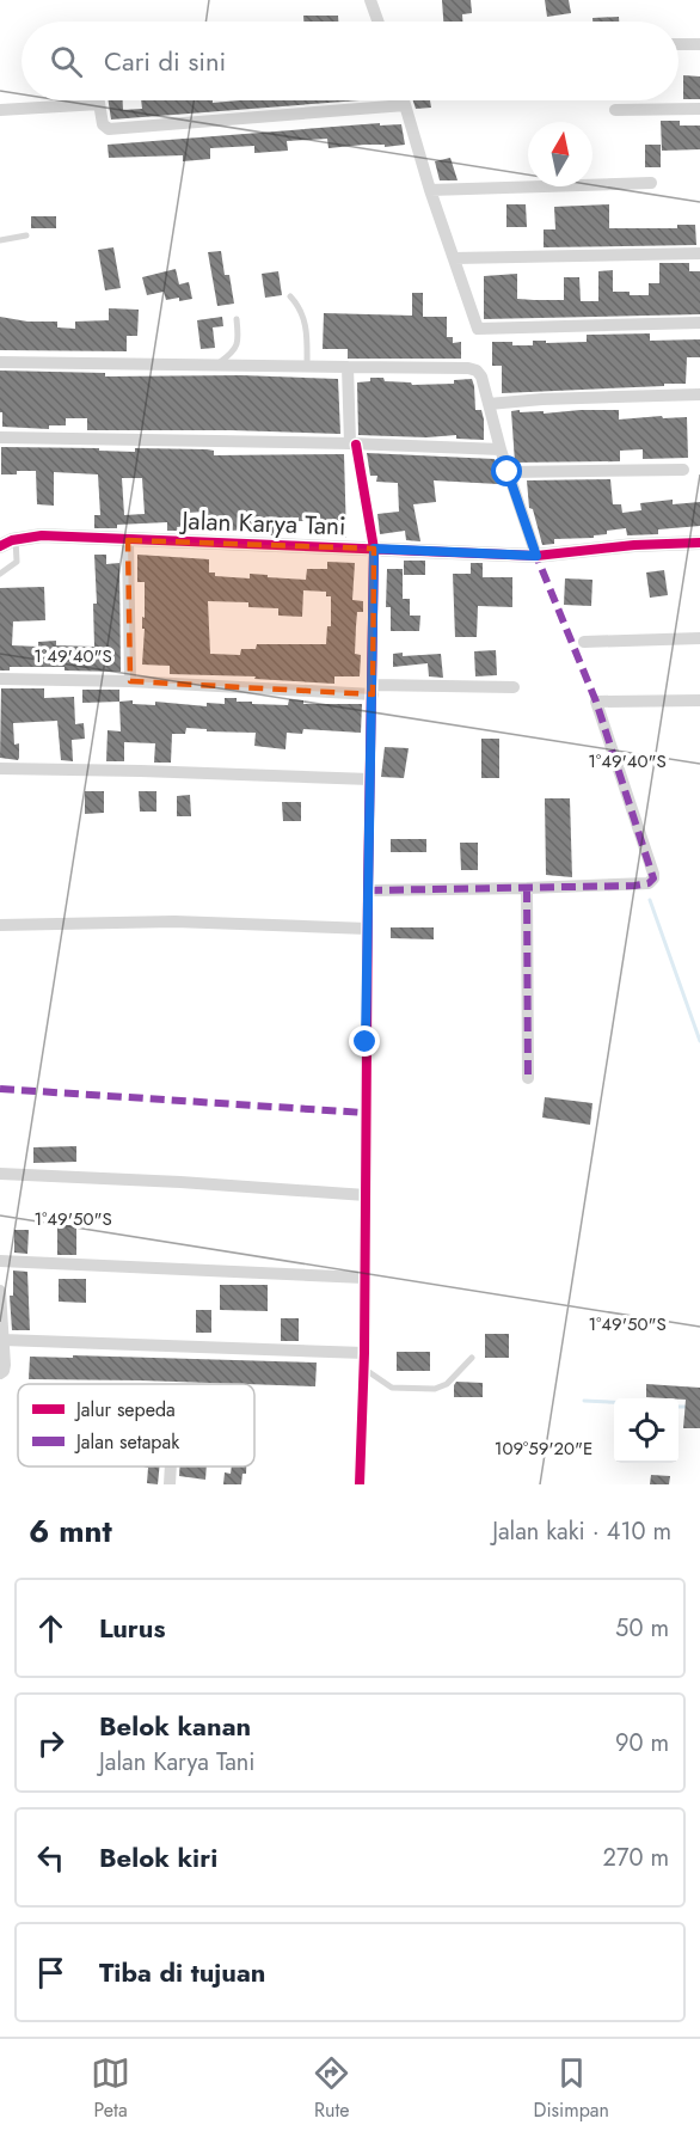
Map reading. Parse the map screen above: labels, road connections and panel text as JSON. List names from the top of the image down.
{
  "streets": {
    "street": ["Jalan Karya Tani"]
  },
  "legend": ["Jalur sepeda", "Jalan setapak"],
  "north": "top",
  "page": {
    "search": "Cari di sini",
    "heading": ["6 mnt", "Jalan kaki · 410 m"],
    "list": [
      ["Lurus", "50 m"],
      ["Belok kanan", "Jalan Karya Tani", "90 m"],
      ["Belok kiri", "270 m"],
      "Tiba di tujuan"
    ],
    "nav": ["Peta", "Rute", "Disimpan"]
  },
  "coordinates": ["1°49'40\"S", "1°49'50\"S", "109°59'20\"E"]
}
